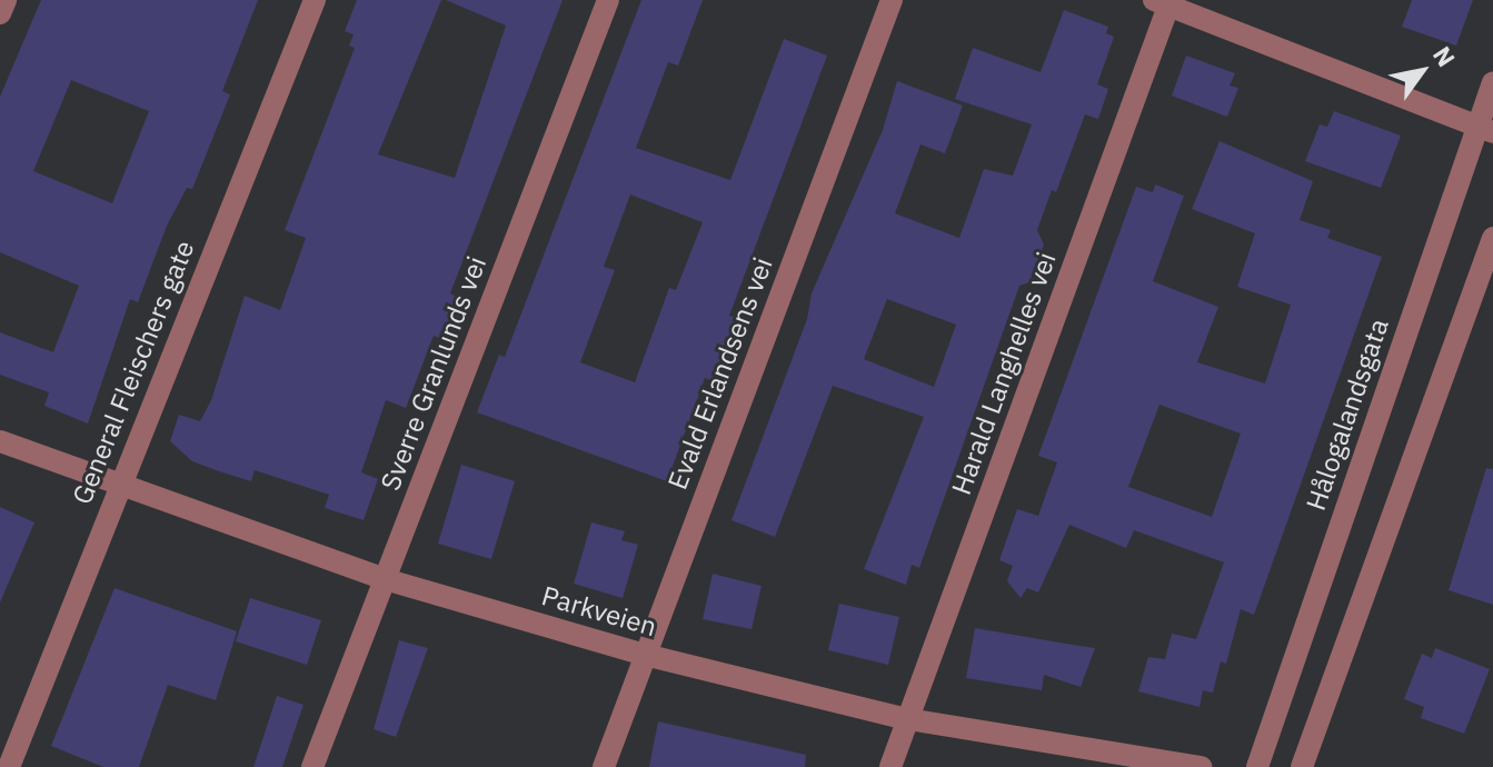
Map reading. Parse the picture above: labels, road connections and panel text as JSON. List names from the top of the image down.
{
  "streets": {
    "street": [
      "General Fleischers gate",
      "Sverre Granlunds vei",
      "Evald Erlandsens vei",
      "Harald Langhelles vei",
      "Hålogalandsgata",
      "Parkveien"
    ]
  },
  "crossings": [
    ["General Fleischers gate", "Parkveien"],
    ["Sverre Granlunds vei", "Parkveien"],
    ["Evald Erlandsens vei", "Parkveien"],
    ["Harald Langhelles vei", "Parkveien"]
  ],
  "north": "top right"
}
